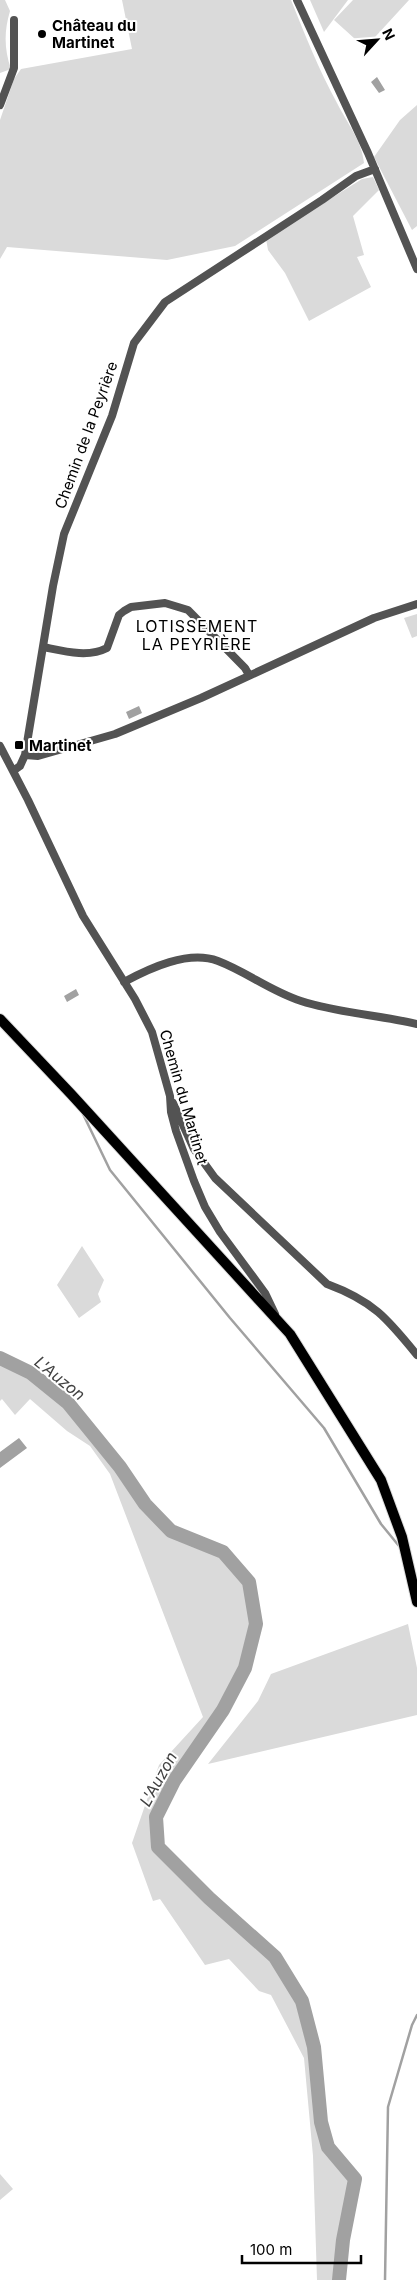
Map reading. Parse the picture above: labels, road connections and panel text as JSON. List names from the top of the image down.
{
  "streets": {
    "street": ["Chemin de la Peyrière", "Chemin du Martinet"]
  },
  "districts": ["LOTISSEMENT LA PEYRIÈRE"],
  "water": ["L'Auzon"],
  "places": {
    "other": ["Château du Martinet"],
    "transit": ["Martinet"]
  },
  "scale_bar": "100 m",
  "north": "top right"
}
